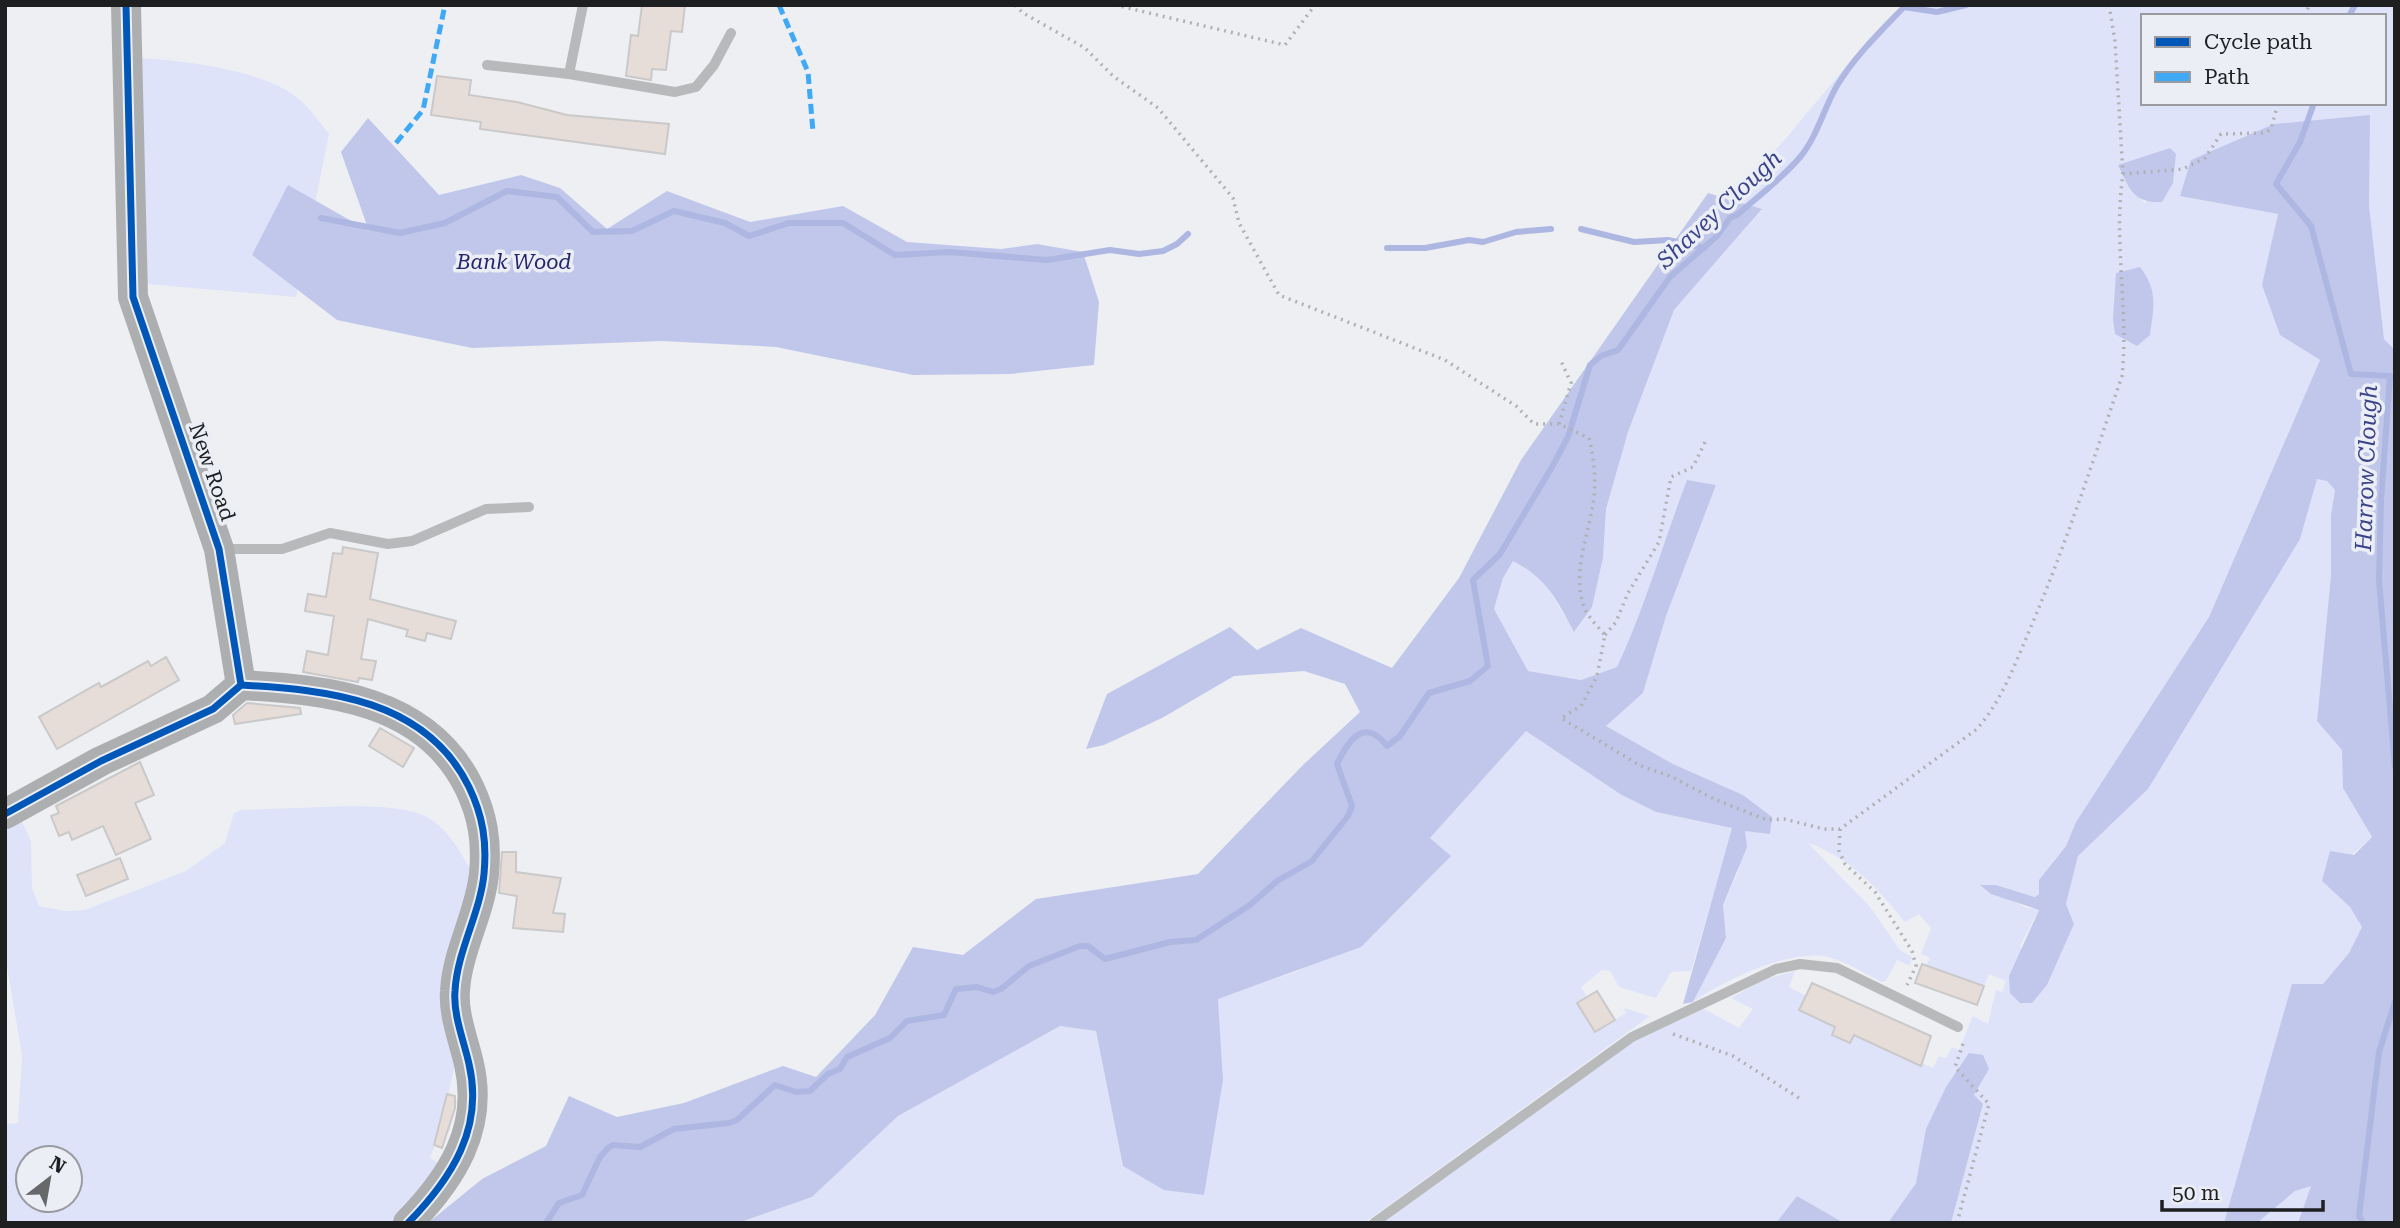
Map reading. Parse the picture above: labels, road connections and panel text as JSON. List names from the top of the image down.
{
  "streets": {
    "street": ["New Road"]
  },
  "water": ["Shavey Clough", "Harrow Clough"],
  "parks": ["Bank Wood"],
  "legend": ["Cycle path", "Path"],
  "scale_bar": "50 m",
  "north": "top right"
}
